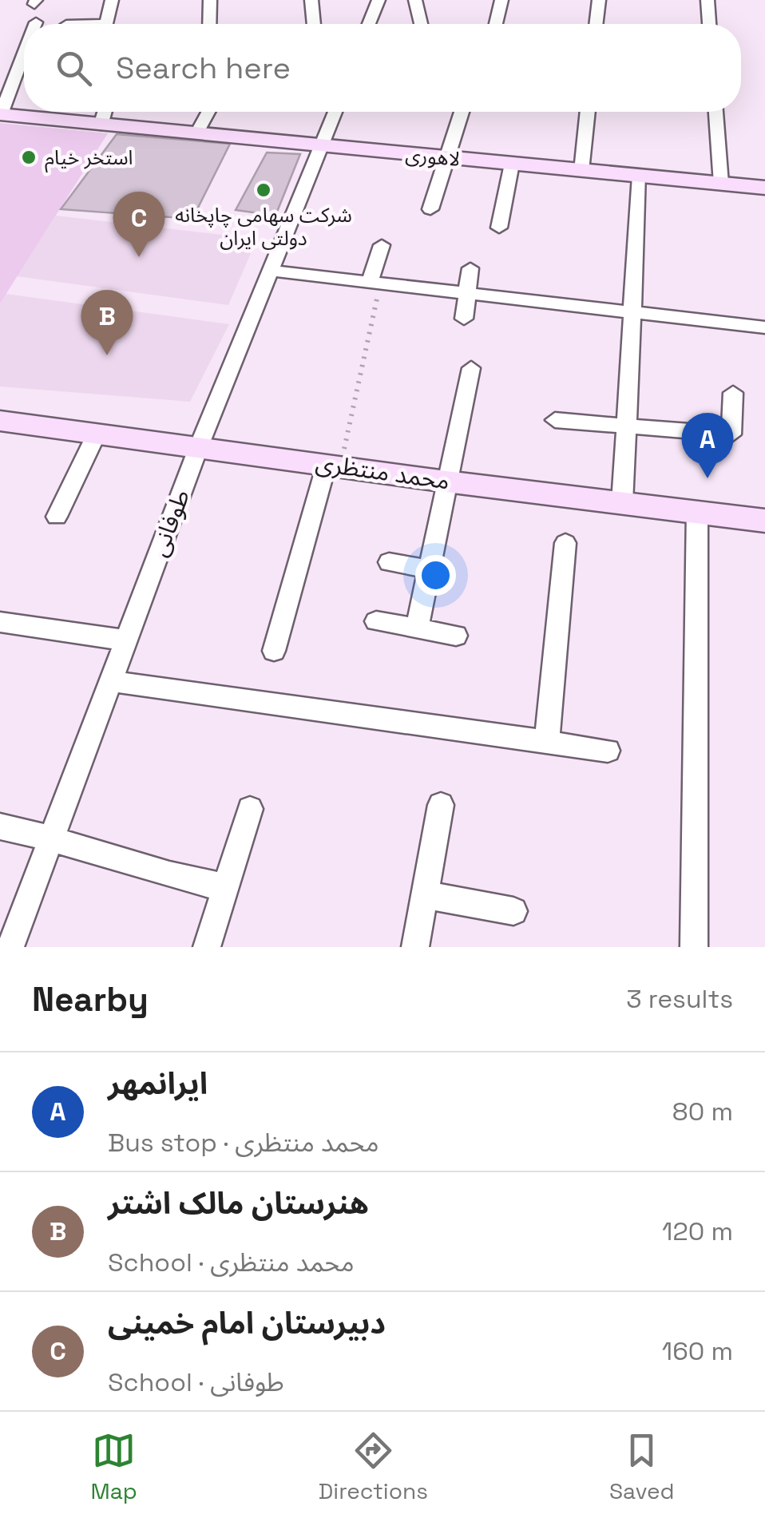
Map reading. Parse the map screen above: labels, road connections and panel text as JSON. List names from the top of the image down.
{
  "streets": {
    "main road": ["لاهوری", "محمد منتظری"],
    "street": ["طوفانی"]
  },
  "crossings": [
    ["لاهوری", "طوفانی"],
    ["محمد منتظری", "طوفانی"]
  ],
  "places": ["استخر خیام", "شرکت سهامی چاپخانه دولتی ایران"],
  "page": {
    "search": "Search here",
    "pins": ["C", "B", "A"],
    "heading": ["Nearby", "3 results"],
    "list": [
      {
        "mark": "A",
        "name": "ایرانمهر",
        "note": "Bus stop · محمد منتظری",
        "value": "80 m"
      },
      {
        "mark": "B",
        "name": "هنرستان مالک اشتر",
        "note": "School · محمد منتظری",
        "value": "120 m"
      },
      {
        "mark": "C",
        "name": "دبیرستان امام خمینی",
        "note": "School · طوفانی",
        "value": "160 m"
      }
    ],
    "nav": ["Map", "Directions", "Saved"]
  }
}
